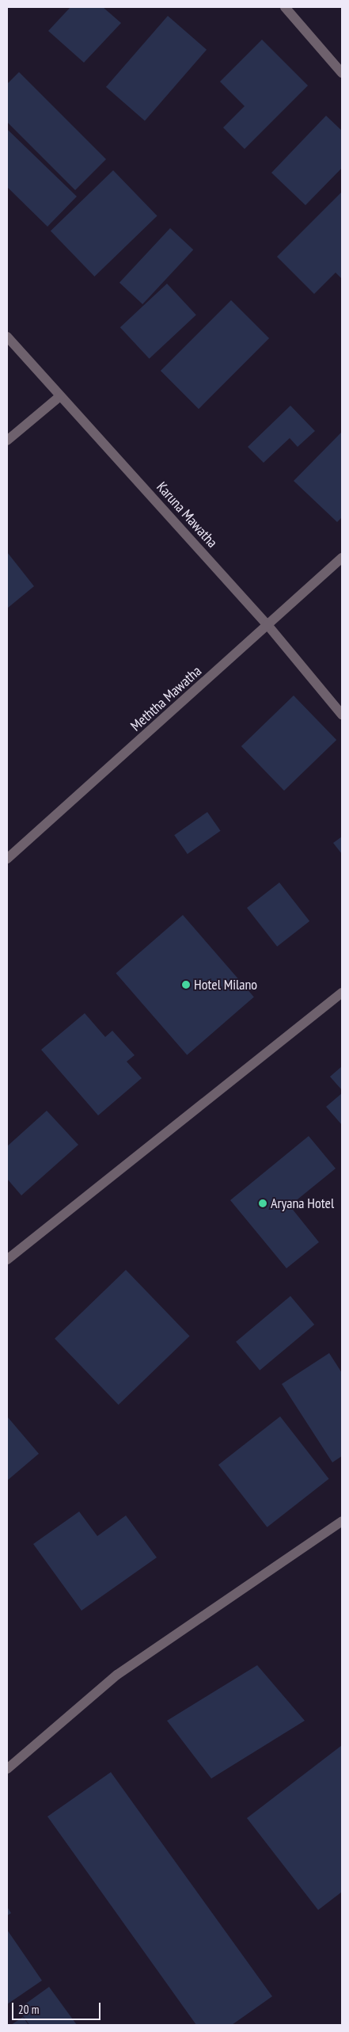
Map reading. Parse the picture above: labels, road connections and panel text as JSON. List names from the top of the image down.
{
  "streets": {
    "street": ["Karuna Mawatha", "Meththa Mawatha"]
  },
  "crossings": [
    ["Karuna Mawatha", "Meththa Mawatha"]
  ],
  "places": ["Hotel Milano", "Aryana Hotel"],
  "scale_bar": "20 m"
}
